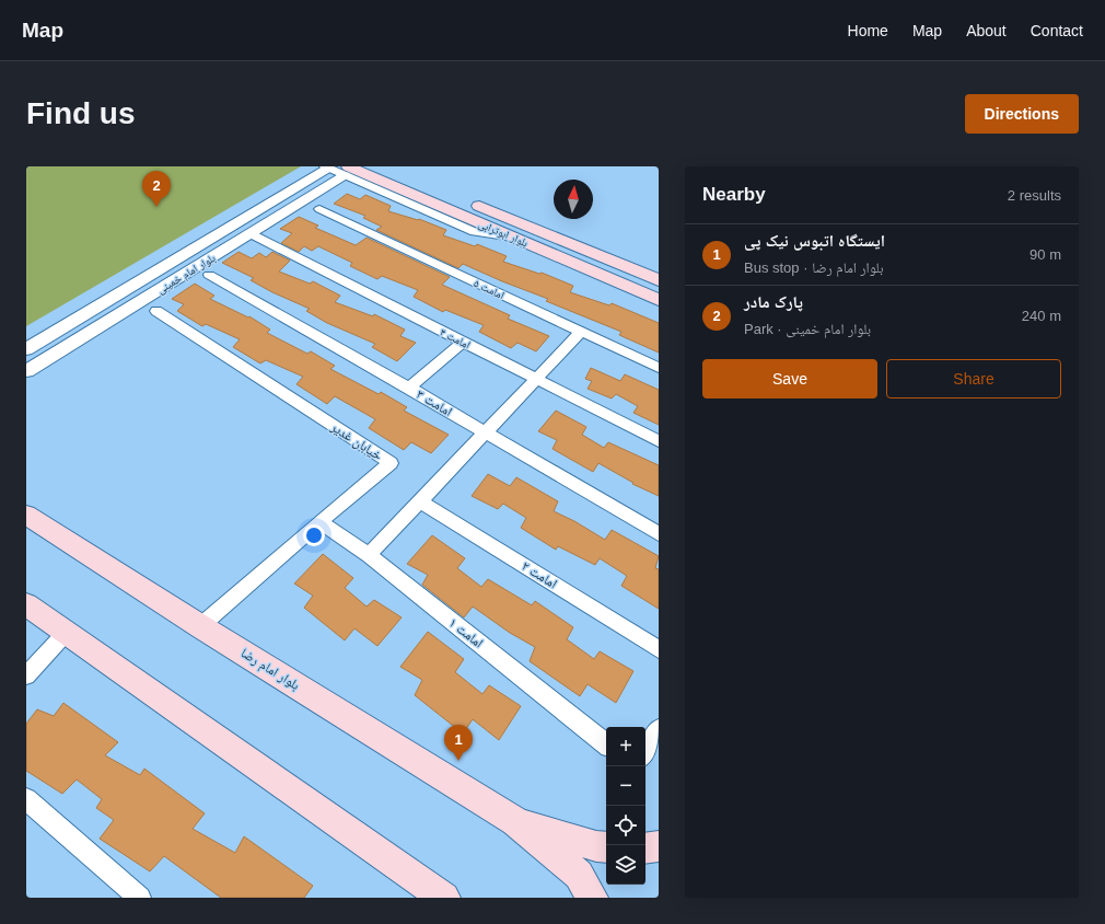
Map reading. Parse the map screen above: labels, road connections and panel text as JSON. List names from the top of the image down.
{
  "streets": {
    "main road": ["بلوار ابوترابی", "بلوار امام رضا"],
    "street": [
      "بلوار امام خمینی",
      "امامت ۵",
      "امامت ۴",
      "امامت ۳",
      "خیابان غدیر",
      "امامت ۲",
      "امامت ۱"
    ]
  },
  "crossings": [
    ["بلوار ابوترابی", "بلوار امام خمینی"],
    ["بلوار امام خمینی", "امامت ۴"],
    ["خیابان غدیر", "امامت ۱"],
    ["خیابان غدیر", "بلوار امام رضا"]
  ],
  "north": "top",
  "page": {
    "header": "Map",
    "nav": [
      "Home",
      "Map",
      "About",
      "Contact"
    ],
    "buttons": [
      "Directions",
      ["Save", "Share"]
    ],
    "title": "Find us",
    "heading": ["Nearby", "2 results"],
    "pins": ["2", "1"],
    "list": [
      {
        "mark": "1",
        "name": "ایستگاه اتبوس نیک پی",
        "note": "Bus stop · بلوار امام رضا",
        "value": "90 m"
      },
      {
        "mark": "2",
        "name": "پارک مادر",
        "note": "Park · بلوار امام خمینی",
        "value": "240 m"
      }
    ],
    "map_buttons": ["+", "−"]
  }
}
